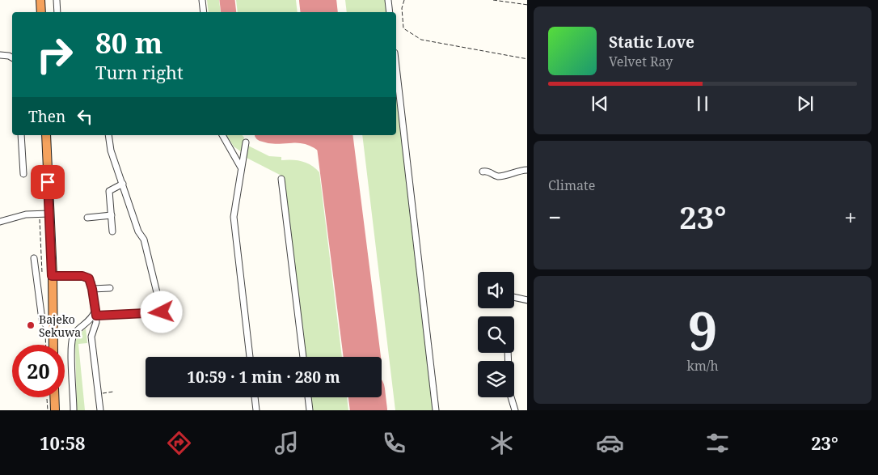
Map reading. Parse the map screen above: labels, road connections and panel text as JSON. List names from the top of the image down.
{
  "places": ["Bajeko Sekuwa"],
  "page": {
    "turn": ["80 m", "Turn right"],
    "song": ["Static Love", "Velvet Ray"],
    "then": "Then",
    "tile": [
      "Climate",
      ["9", "km/h"]
    ],
    "heat": ["−", "23°", "+"],
    "limit": "20",
    "trip": "10:59 · 1 min · 280 m",
    "tabs": ["10:58", "23°"]
  }
}
